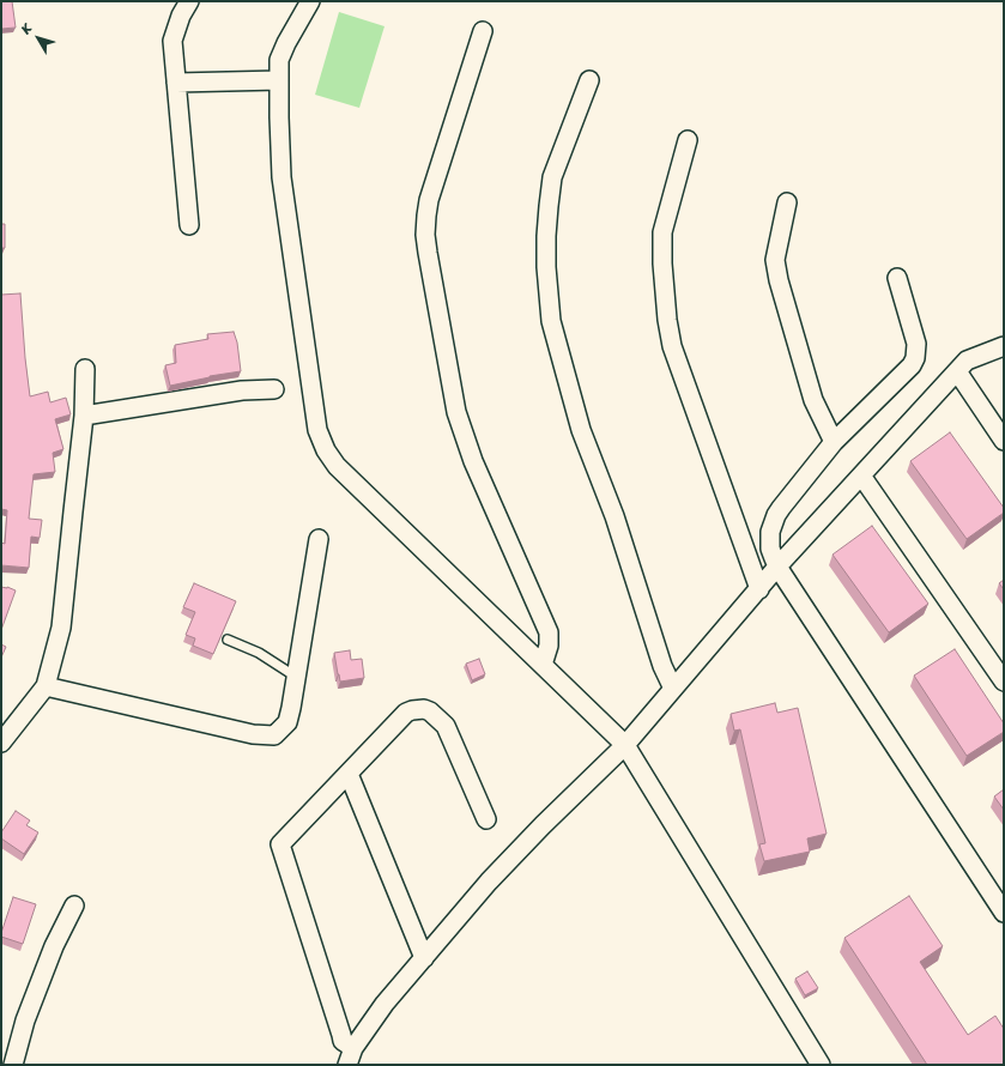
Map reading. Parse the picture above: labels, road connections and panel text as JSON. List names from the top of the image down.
{
  "north": "top left"
}
